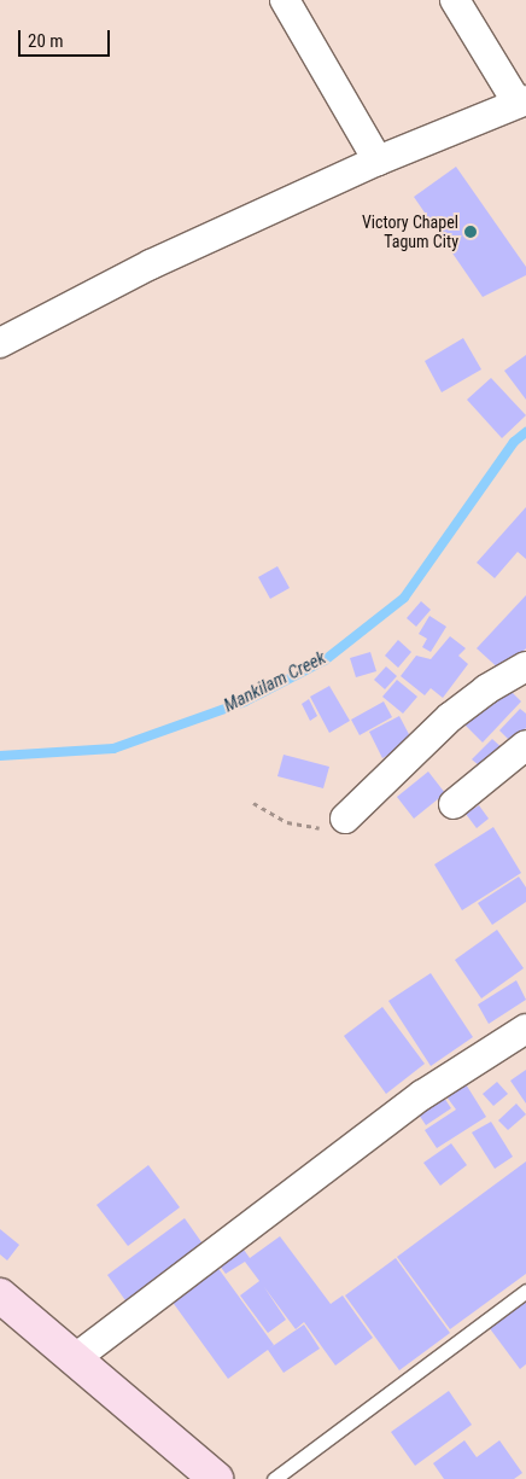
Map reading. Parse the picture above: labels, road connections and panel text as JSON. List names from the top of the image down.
{
  "water": ["Mankilam Creek"],
  "places": ["Victory Chapel Tagum City"],
  "scale_bar": "20 m"
}
